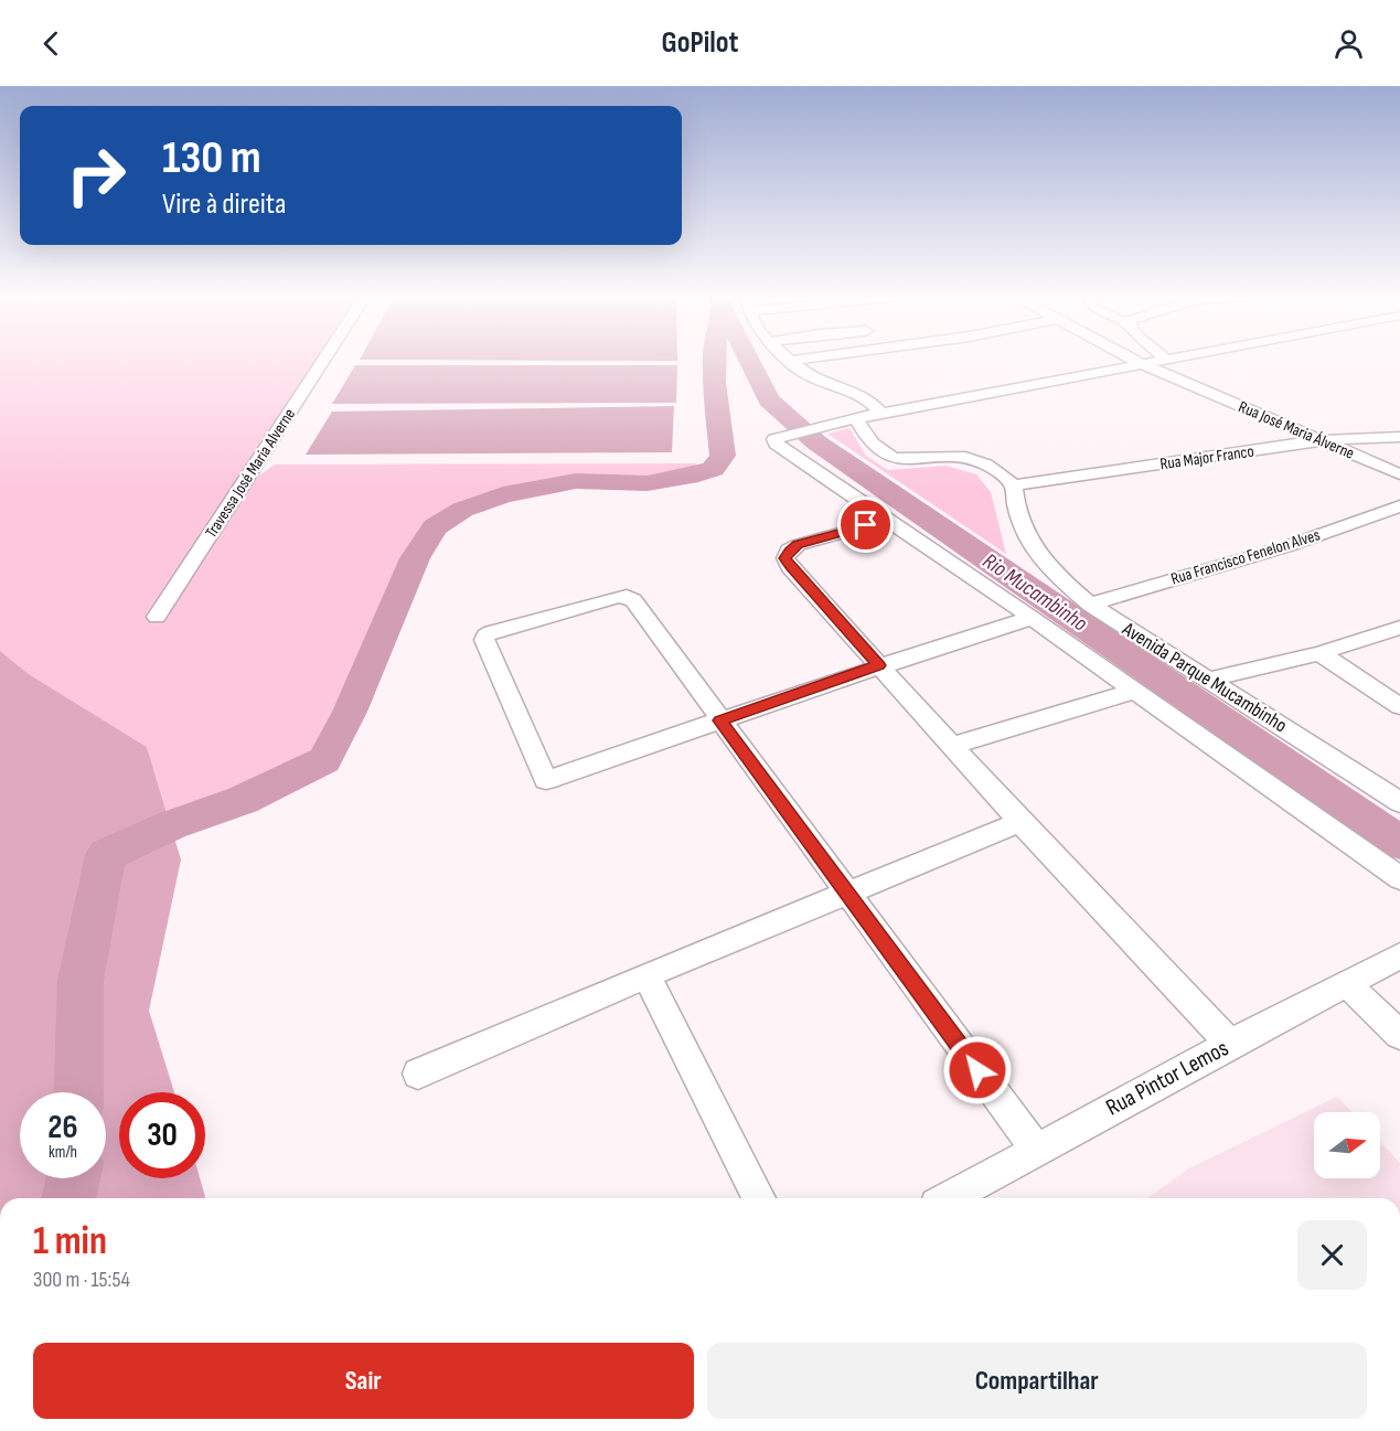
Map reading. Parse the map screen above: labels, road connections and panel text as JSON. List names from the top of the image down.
{
  "streets": {
    "street": [
      "Rua José Maria Álverne",
      "Rua Major Franco",
      "Travessa José Maria Alverne",
      "Rua Francisco Fenelon Alves",
      "Avenida Parque Mucambinho",
      "Rua Pintor Lemos"
    ]
  },
  "crossings": [
    ["Rua José Maria Álverne", "Rua Major Franco"],
    ["Rua Major Franco", "Avenida Parque Mucambinho"],
    ["Rua Francisco Fenelon Alves", "Avenida Parque Mucambinho"]
  ],
  "water": ["Rio Mucambinho"],
  "north": "right",
  "page": {
    "header": "GoPilot",
    "turn": ["130 m", "Vire à direita"],
    "speed": "26 km/h",
    "limit": "30",
    "heading": ["1 min", "300 m · 15:54"],
    "buttons": ["Sair", "Compartilhar"]
  }
}
